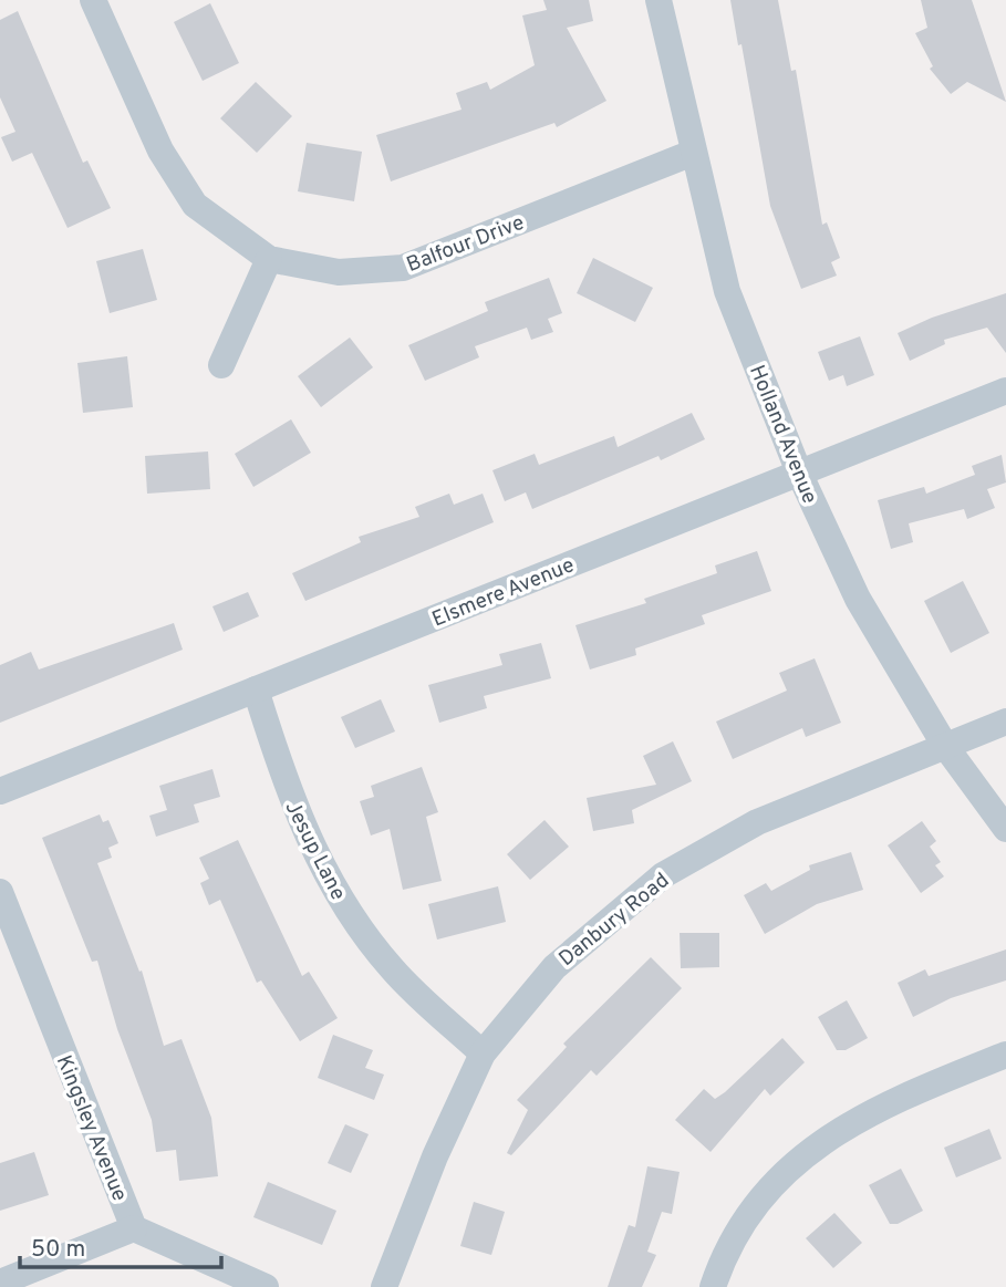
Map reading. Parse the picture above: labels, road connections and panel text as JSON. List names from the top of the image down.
{
  "streets": {
    "street": [
      "Balfour Drive",
      "Holland Avenue",
      "Elsmere Avenue",
      "Jesup Lane",
      "Danbury Road",
      "Kingsley Avenue"
    ]
  },
  "crossings": [
    ["Balfour Drive", "Holland Avenue"],
    ["Holland Avenue", "Elsmere Avenue"],
    ["Holland Avenue", "Danbury Road"],
    ["Elsmere Avenue", "Jesup Lane"],
    ["Jesup Lane", "Danbury Road"]
  ],
  "scale_bar": "50 m"
}
